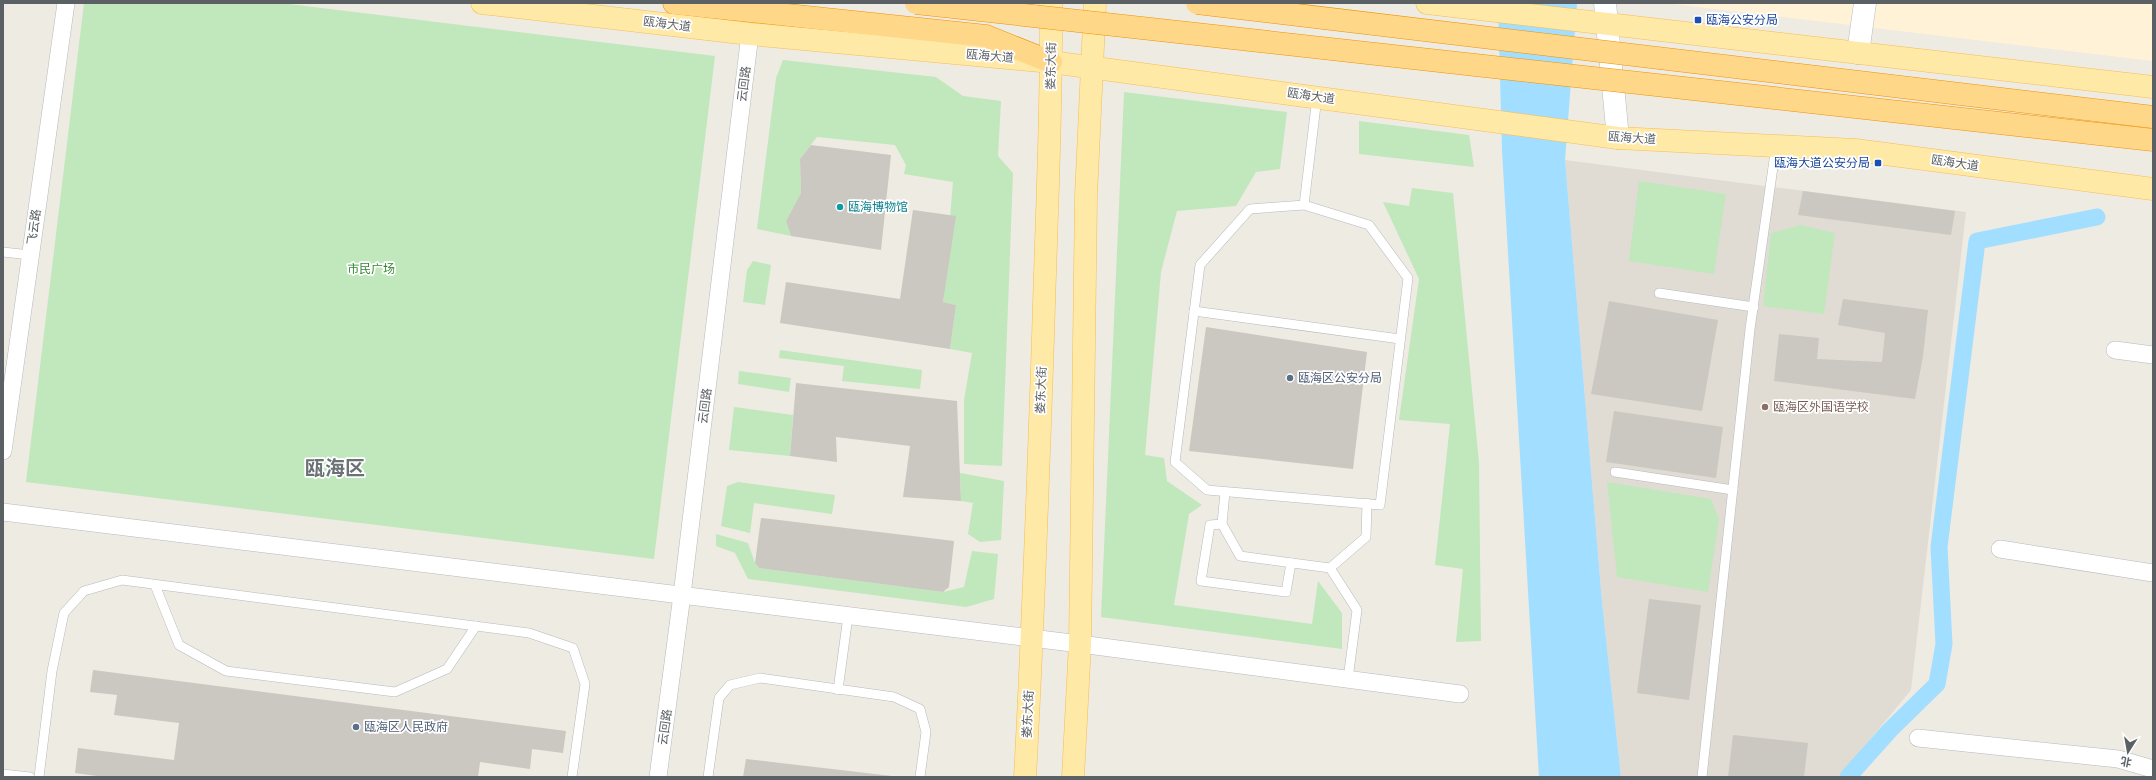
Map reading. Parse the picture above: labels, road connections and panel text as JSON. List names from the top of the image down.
{
  "streets": {
    "main road": ["瓯海大道", "娄东大街"],
    "street": ["云回路", "飞云路"]
  },
  "crossings": [
    ["瓯海大道", "娄东大街"],
    ["瓯海大道", "云回路"]
  ],
  "districts": ["瓯海区"],
  "parks": ["市民广场"],
  "places": {
    "transit": ["瓯海公安分局", "瓯海大道公安分局"],
    "other": [
      "瓯海博物馆",
      "瓯海区公安分局",
      "瓯海区外国语学校",
      "瓯海区人民政府"
    ]
  },
  "north": "bottom"
}
